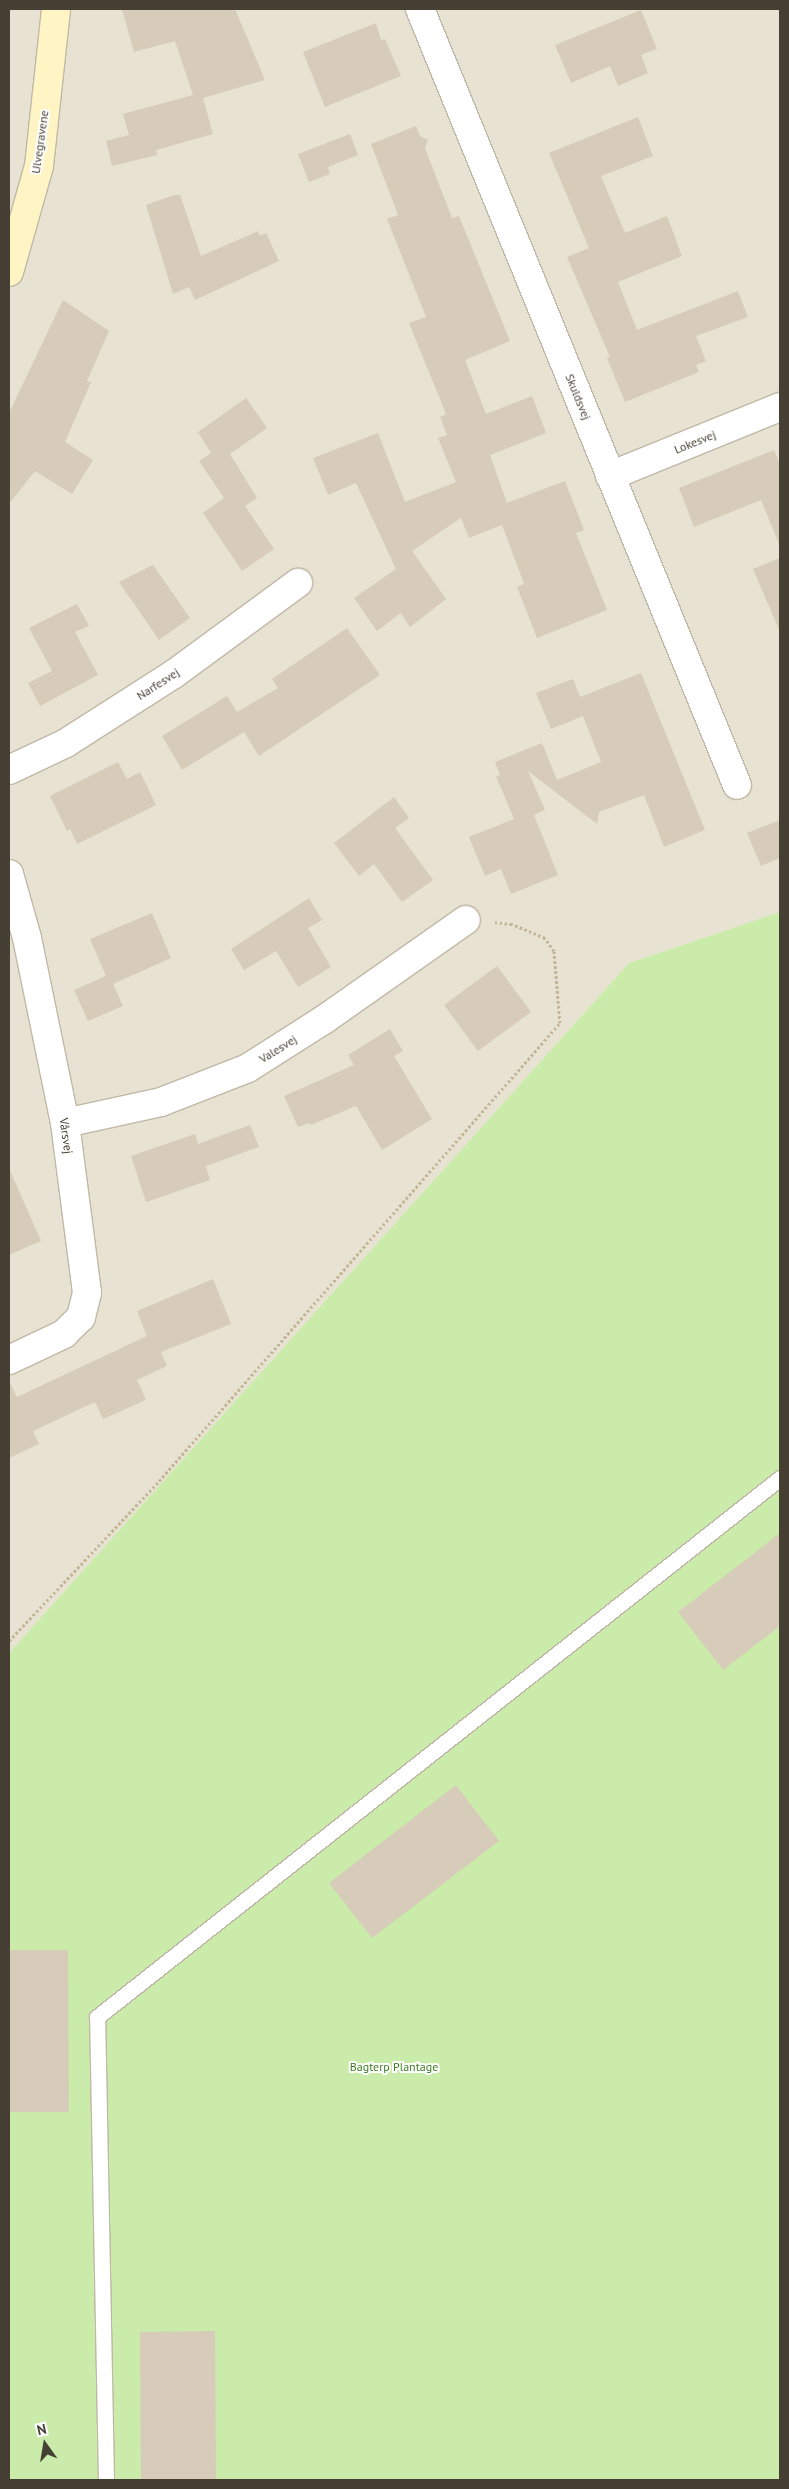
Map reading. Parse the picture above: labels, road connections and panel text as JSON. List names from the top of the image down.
{
  "streets": {
    "street": [
      "Ulvegravene",
      "Skuldsvej",
      "Lokesvej",
      "Narfesvej",
      "Valesvej",
      "Vårsvej"
    ]
  },
  "crossings": [
    ["Skuldsvej", "Lokesvej"],
    ["Valesvej", "Vårsvej"]
  ],
  "parks": ["Bagterp Plantage"],
  "north": "top"
}
